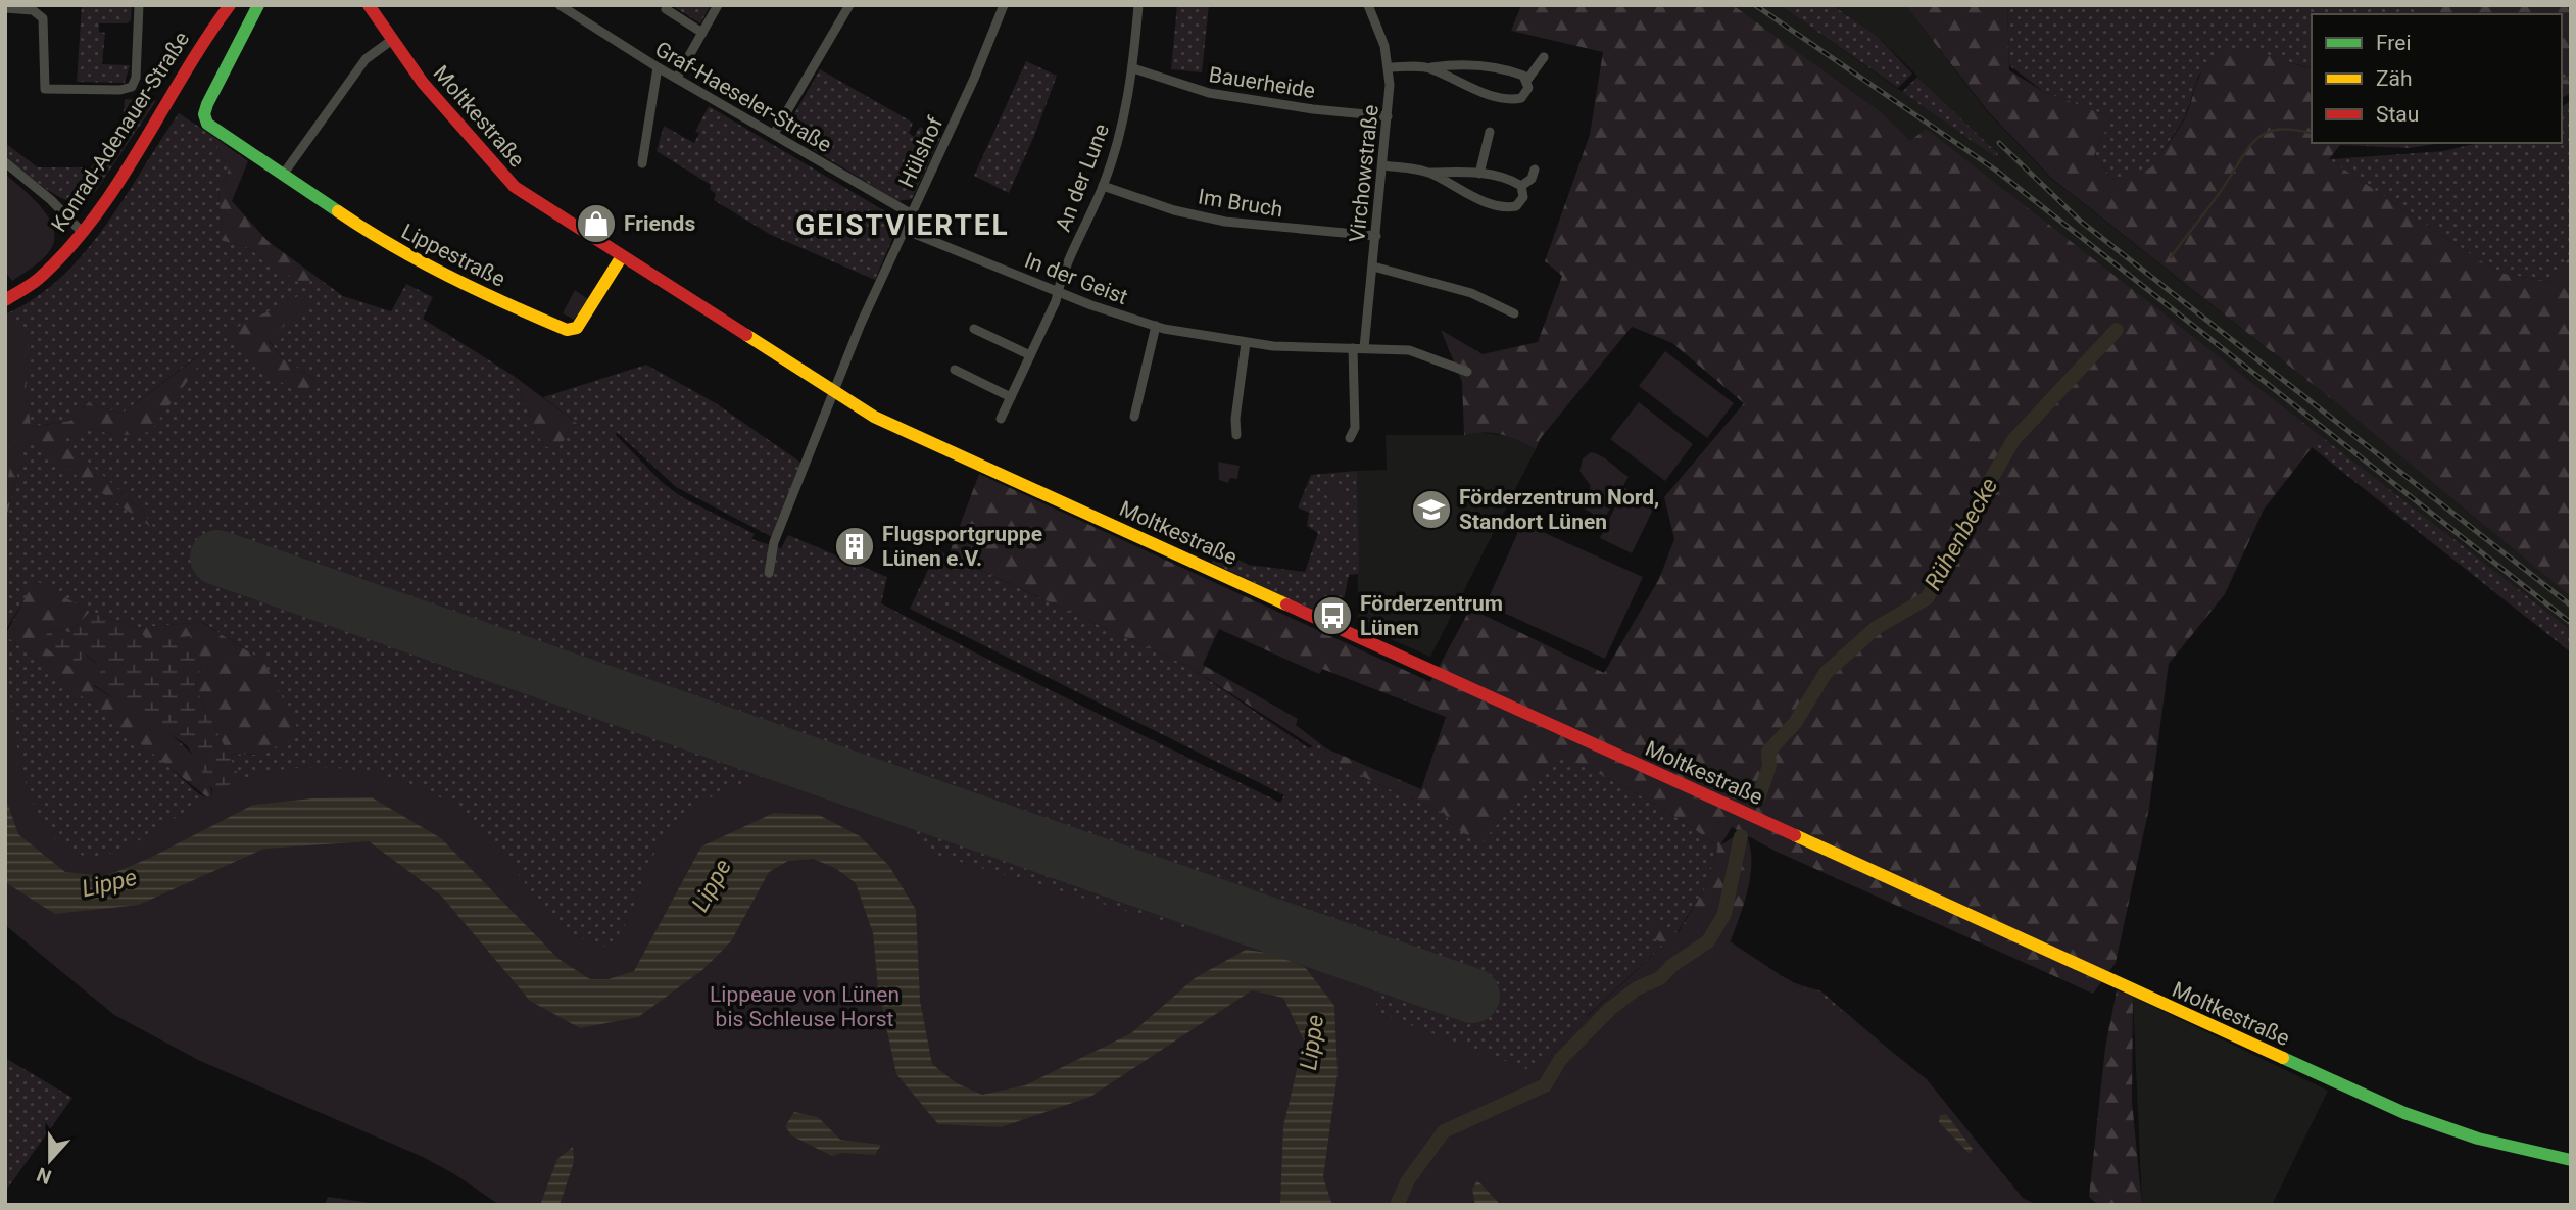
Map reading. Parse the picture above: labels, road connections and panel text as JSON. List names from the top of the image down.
{
  "streets": {
    "street": [
      "Bauerheide",
      "Graf-Haeseler-Straße",
      "Moltkestraße",
      "Konrad-Adenauer-Straße",
      "Hülshof",
      "Virchowstraße",
      "An der Lune",
      "Im Bruch",
      "Lippestraße",
      "In der Geist"
    ]
  },
  "crossings": [
    ["Bauerheide", "Virchowstraße"],
    ["Bauerheide", "An der Lune"],
    ["Graf-Haeseler-Straße", "Hülshof"],
    ["Moltkestraße", "Hülshof"],
    ["Moltkestraße", "Lippestraße"],
    ["Hülshof", "In der Geist"],
    ["Virchowstraße", "Im Bruch"],
    ["Virchowstraße", "In der Geist"],
    ["An der Lune", "Im Bruch"],
    ["An der Lune", "In der Geist"]
  ],
  "districts": ["GEISTVIERTEL"],
  "water": ["Rühenbecke", "Lippe"],
  "parks": ["Lippeaue von Lünen bis Schleuse Horst"],
  "places": {
    "shop": ["Friends"],
    "school or university": ["Förderzentrum Nord, Standort Lünen"],
    "building": ["Flugsportgruppe Lünen e.V."],
    "bus stop": ["Förderzentrum Lünen"]
  },
  "legend": ["Frei", "Zäh", "Stau"],
  "north": "bottom"
}
